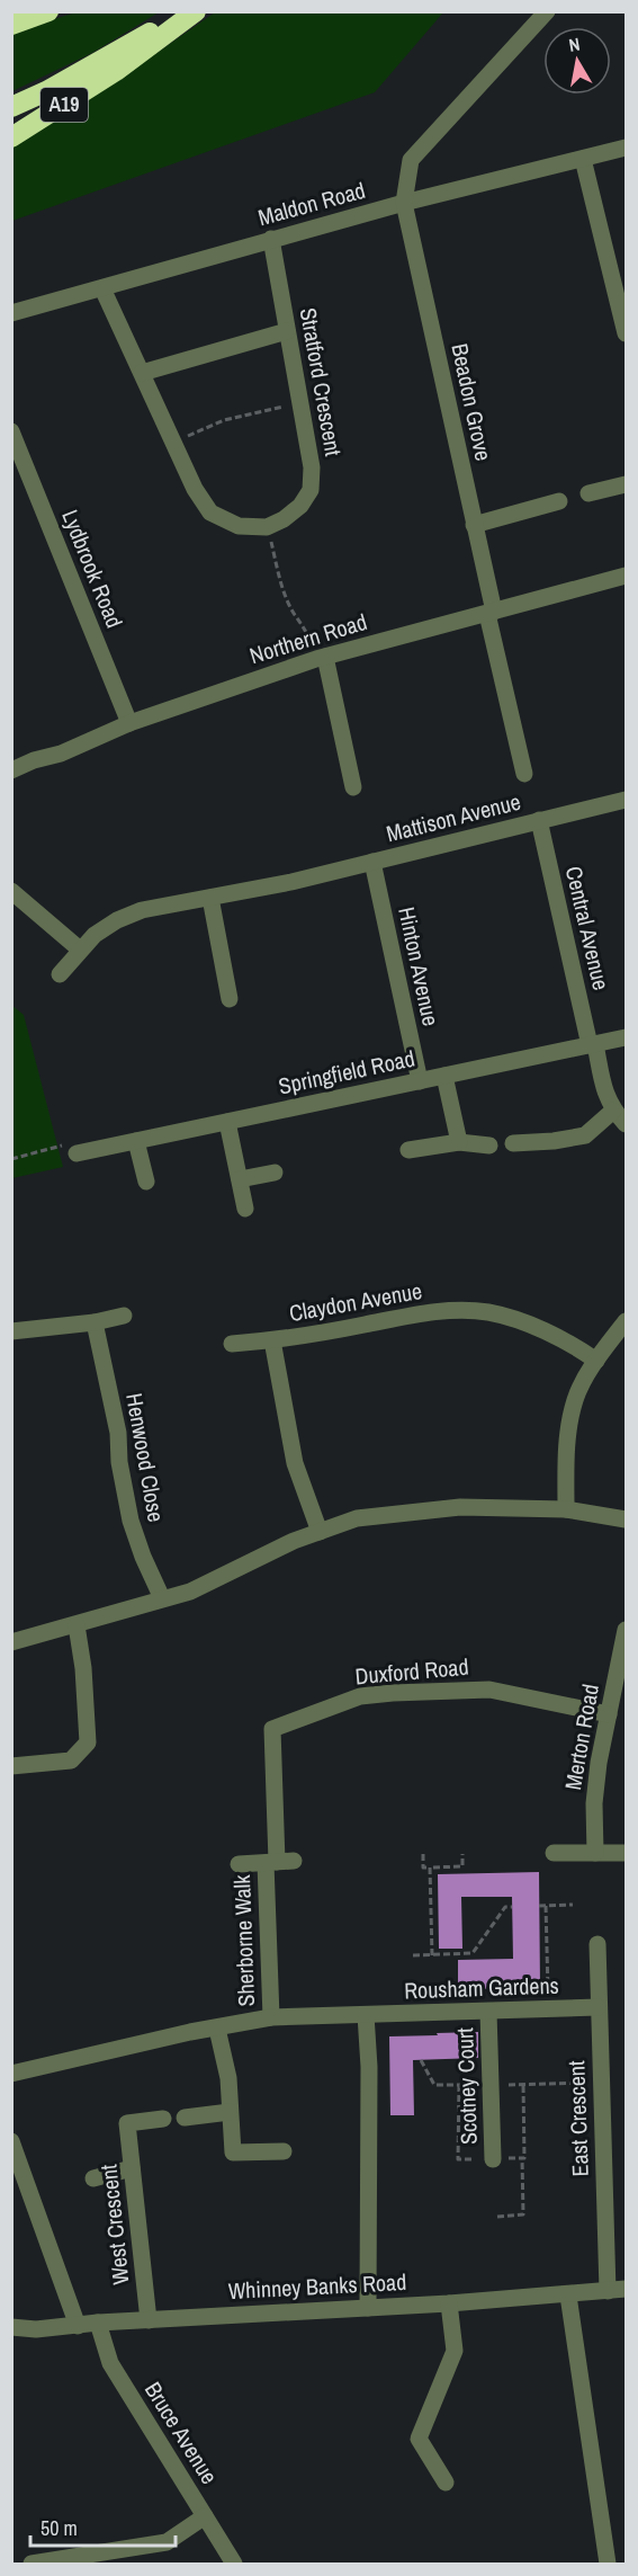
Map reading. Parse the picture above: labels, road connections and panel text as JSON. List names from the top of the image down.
{
  "streets": {
    "highway": ["A19"],
    "street": [
      "Maldon Road",
      "Stratford Crescent",
      "Beadon Grove",
      "Lydbrook Road",
      "Northern Road",
      "Mattison Avenue",
      "Central Avenue",
      "Hinton Avenue",
      "Springfield Road",
      "Claydon Avenue",
      "Henwood Close",
      "Duxford Road",
      "Merton Road",
      "Sherborne Walk",
      "Rousham Gardens",
      "Scotney Court",
      "East Crescent",
      "West Crescent",
      "Whinney Banks Road",
      "Bruce Avenue"
    ]
  },
  "crossings": [
    ["Maldon Road", "Stratford Crescent"],
    ["Maldon Road", "Beadon Grove"],
    ["Beadon Grove", "Northern Road"],
    ["Lydbrook Road", "Northern Road"],
    ["Mattison Avenue", "Central Avenue"],
    ["Mattison Avenue", "Hinton Avenue"],
    ["Central Avenue", "Springfield Road"],
    ["Hinton Avenue", "Springfield Road"],
    ["Duxford Road", "Merton Road"],
    ["Duxford Road", "Sherborne Walk"],
    ["Sherborne Walk", "Rousham Gardens"],
    ["Rousham Gardens", "Scotney Court"],
    ["Rousham Gardens", "East Crescent"],
    ["East Crescent", "Whinney Banks Road"],
    ["West Crescent", "Whinney Banks Road"],
    ["Whinney Banks Road", "Bruce Avenue"]
  ],
  "scale_bar": "50 m",
  "north": "top"
}
